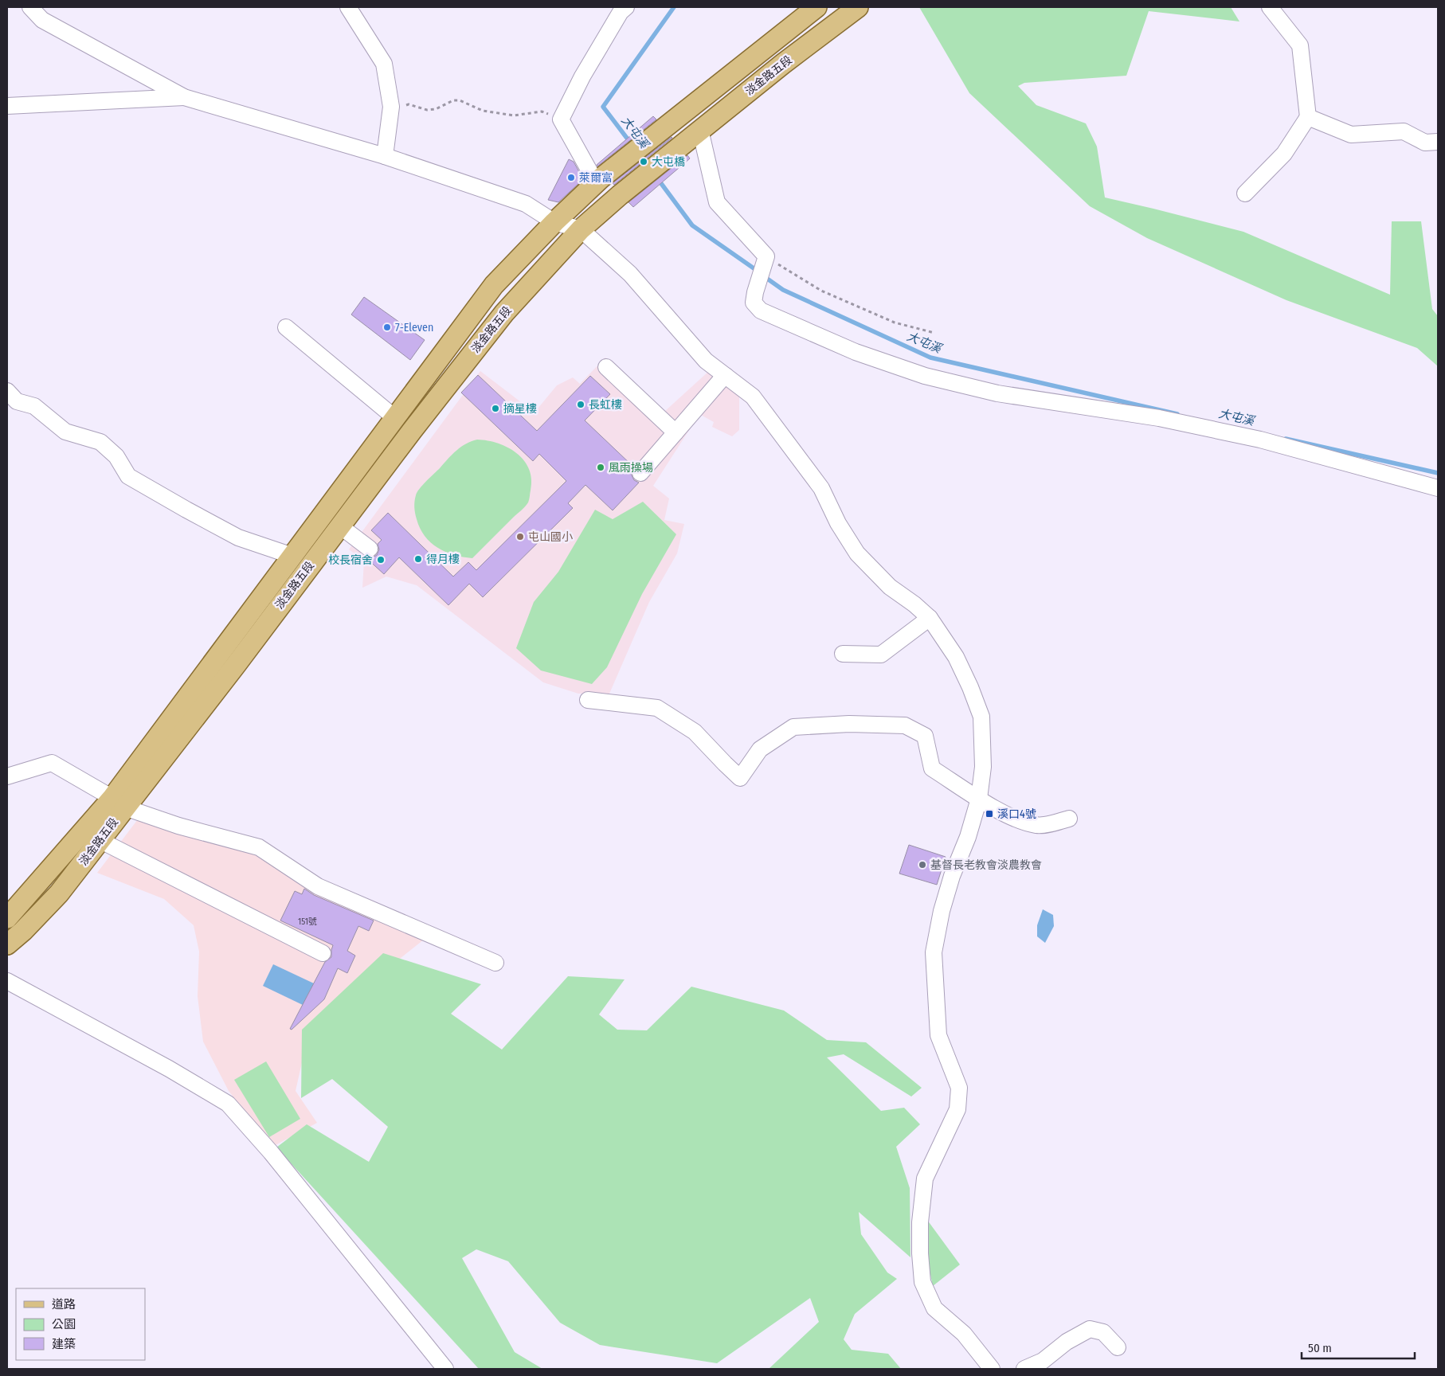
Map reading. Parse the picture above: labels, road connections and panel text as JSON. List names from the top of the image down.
{
  "streets": {
    "main road": ["淡金路五段"]
  },
  "water": ["大屯溪"],
  "places": {
    "other": [
      "大屯橋",
      "萊爾富",
      "7-Eleven",
      "長虹樓",
      "摘星樓",
      "風雨操場",
      "屯山國小",
      "得月樓",
      "校長宿舍",
      "基督長老教會淡農教會"
    ],
    "transit": ["溪口4號"]
  },
  "house_numbers": ["151號"],
  "legend": ["道路", "公園", "建築"],
  "scale_bar": "50 m"
}
